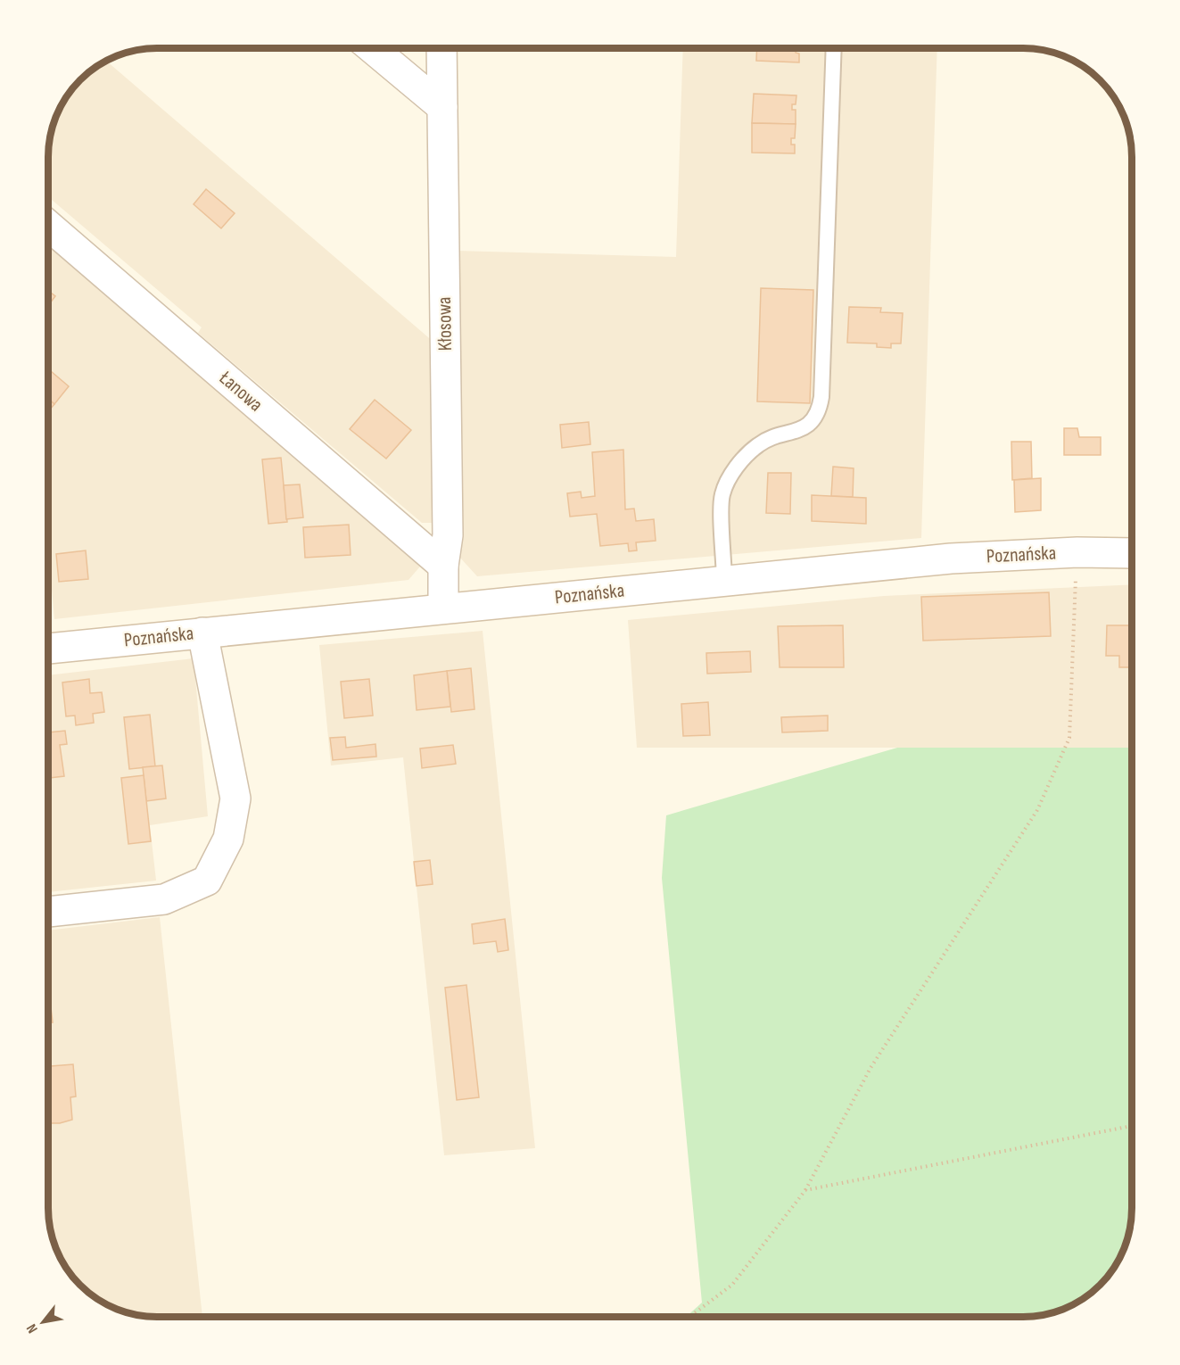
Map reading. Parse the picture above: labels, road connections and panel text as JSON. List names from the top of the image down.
{
  "streets": {
    "street": ["Kłosowa", "Łanowa", "Poznańska"]
  },
  "crossings": [
    ["Kłosowa", "Łanowa"],
    ["Kłosowa", "Poznańska"]
  ],
  "north": "bottom left"
}
